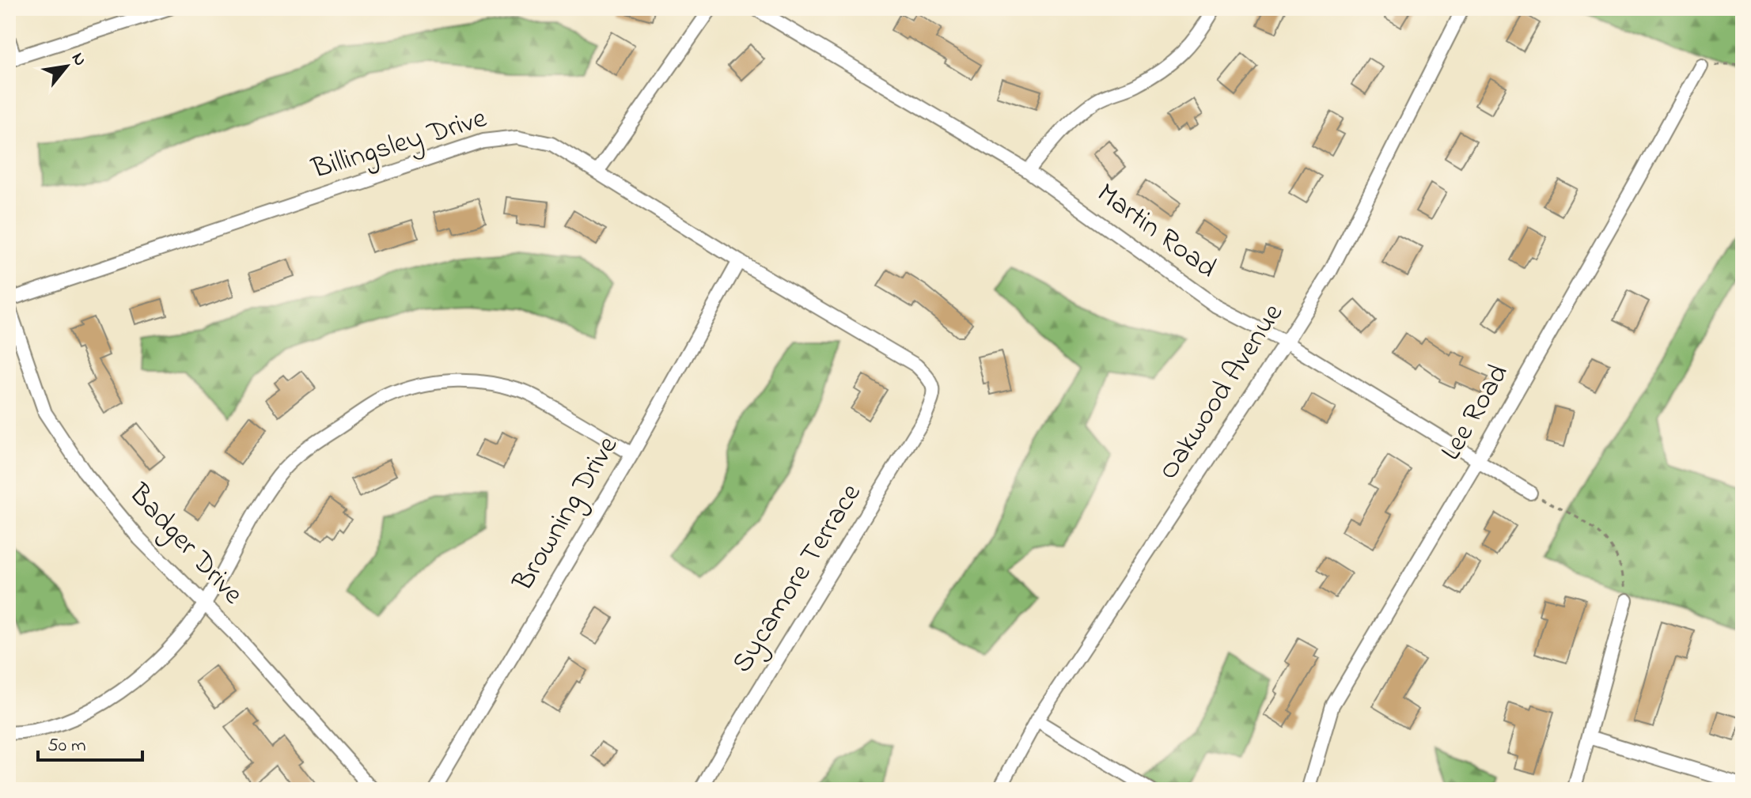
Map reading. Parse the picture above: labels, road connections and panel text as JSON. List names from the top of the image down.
{
  "streets": {
    "street": [
      "Billingsley Drive",
      "Martin Road",
      "Oakwood Avenue",
      "Lee Road",
      "Browning Drive",
      "Badger Drive",
      "Sycamore Terrace"
    ]
  },
  "crossings": [
    ["Billingsley Drive", "Browning Drive"],
    ["Billingsley Drive", "Sycamore Terrace"],
    ["Martin Road", "Oakwood Avenue"],
    ["Martin Road", "Lee Road"]
  ],
  "scale_bar": "50 m",
  "north": "top right"
}
